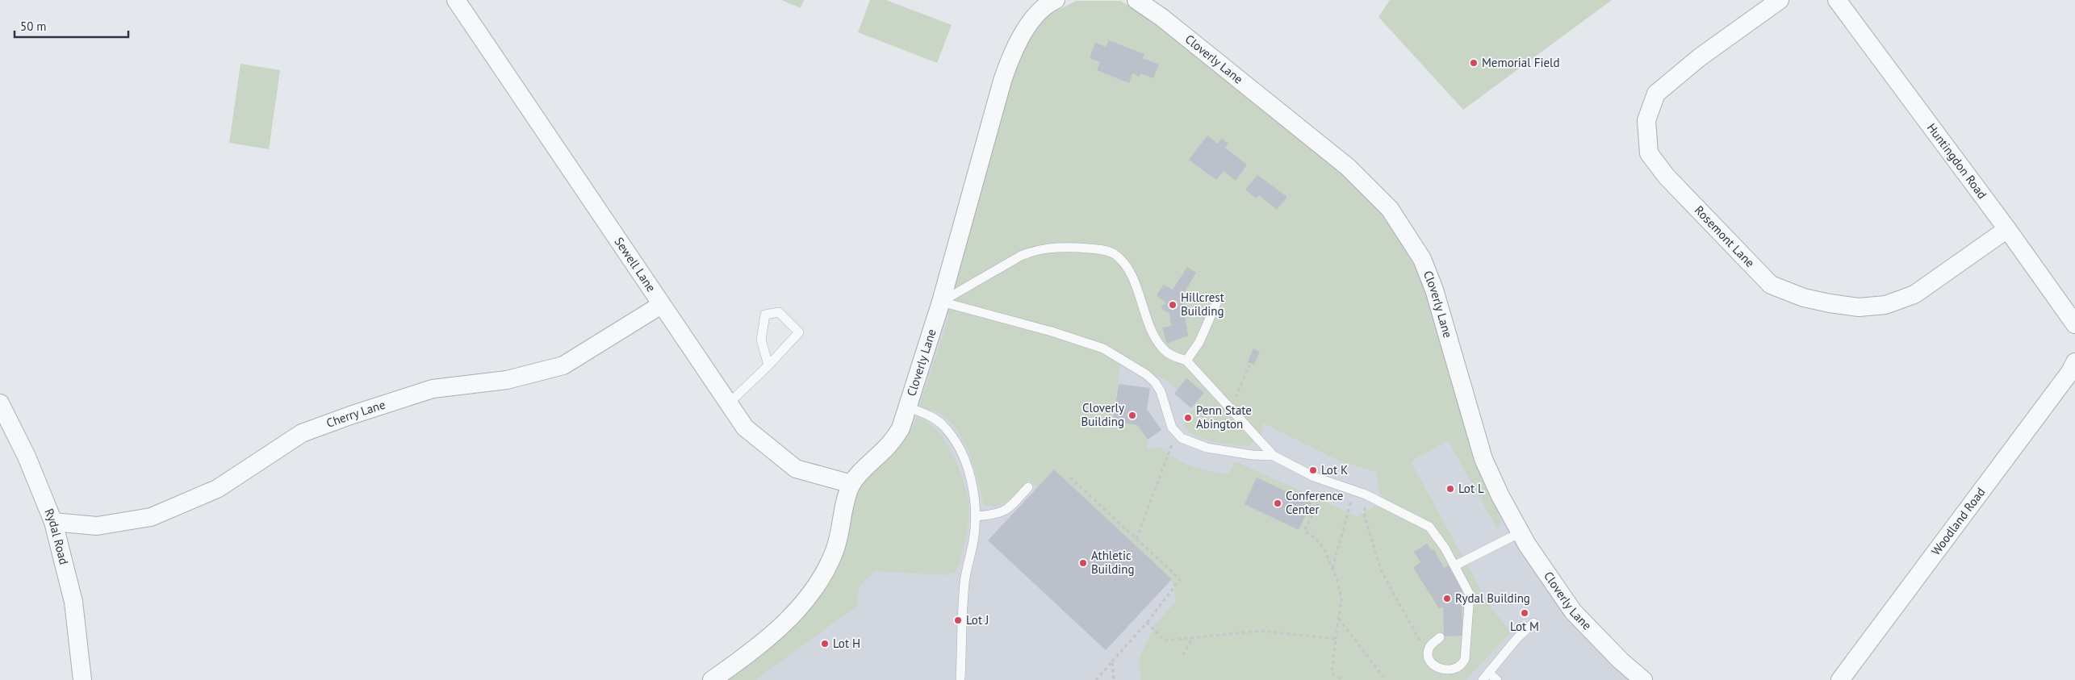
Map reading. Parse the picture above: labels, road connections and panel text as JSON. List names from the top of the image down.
{
  "streets": {
    "street": [
      "Cloverly Lane",
      "Huntingdon Road",
      "Rosemont Lane",
      "Sewell Lane",
      "Cherry Lane",
      "Woodland Road",
      "Rydal Road"
    ]
  },
  "crossings": [
    ["Cloverly Lane", "Sewell Lane"],
    ["Huntingdon Road", "Rosemont Lane"],
    ["Sewell Lane", "Cherry Lane"],
    ["Cherry Lane", "Rydal Road"]
  ],
  "places": [
    "Memorial Field",
    "Hillcrest Building",
    "Cloverly Building",
    "Penn State Abington",
    "Lot K",
    "Lot L",
    "Conference Center",
    "Athletic Building",
    "Rydal Building",
    "Lot M",
    "Lot J",
    "Lot H"
  ],
  "scale_bar": "50 m"
}
